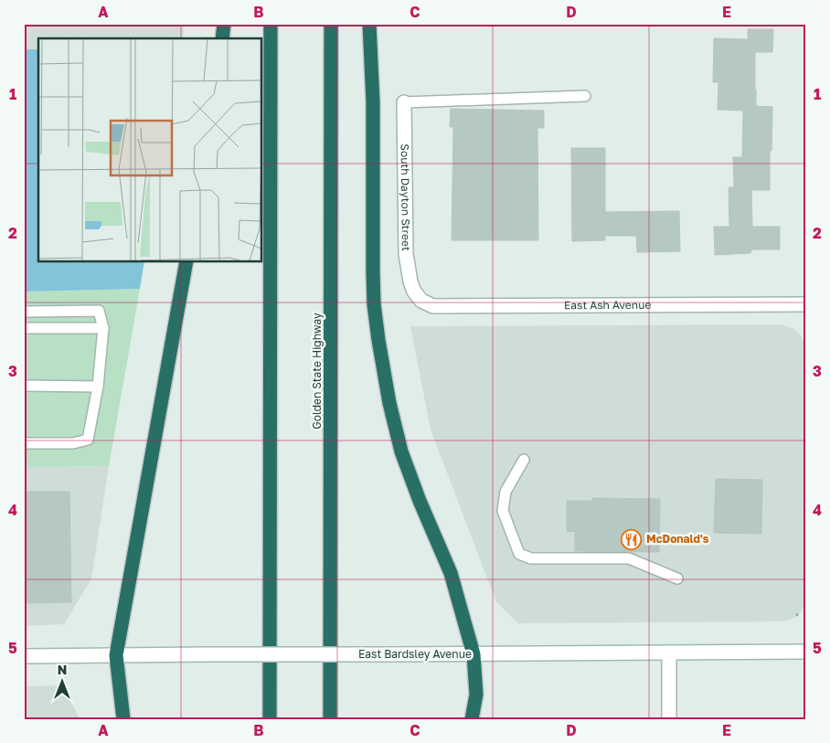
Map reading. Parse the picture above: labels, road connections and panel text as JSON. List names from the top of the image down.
{
  "streets": {
    "highway": ["Golden State Highway"],
    "main road": ["South Dayton Street", "East Ash Avenue", "East Bardsley Avenue"]
  },
  "crossings": [
    ["South Dayton Street", "East Ash Avenue"]
  ],
  "places": {
    "restaurant": ["McDonald's"]
  },
  "north": "top",
  "grid": {
    "columns": [
      "A",
      "B",
      "C",
      "D",
      "E"
    ],
    "rows": [
      "1",
      "2",
      "3",
      "4",
      "5"
    ]
  }
}
